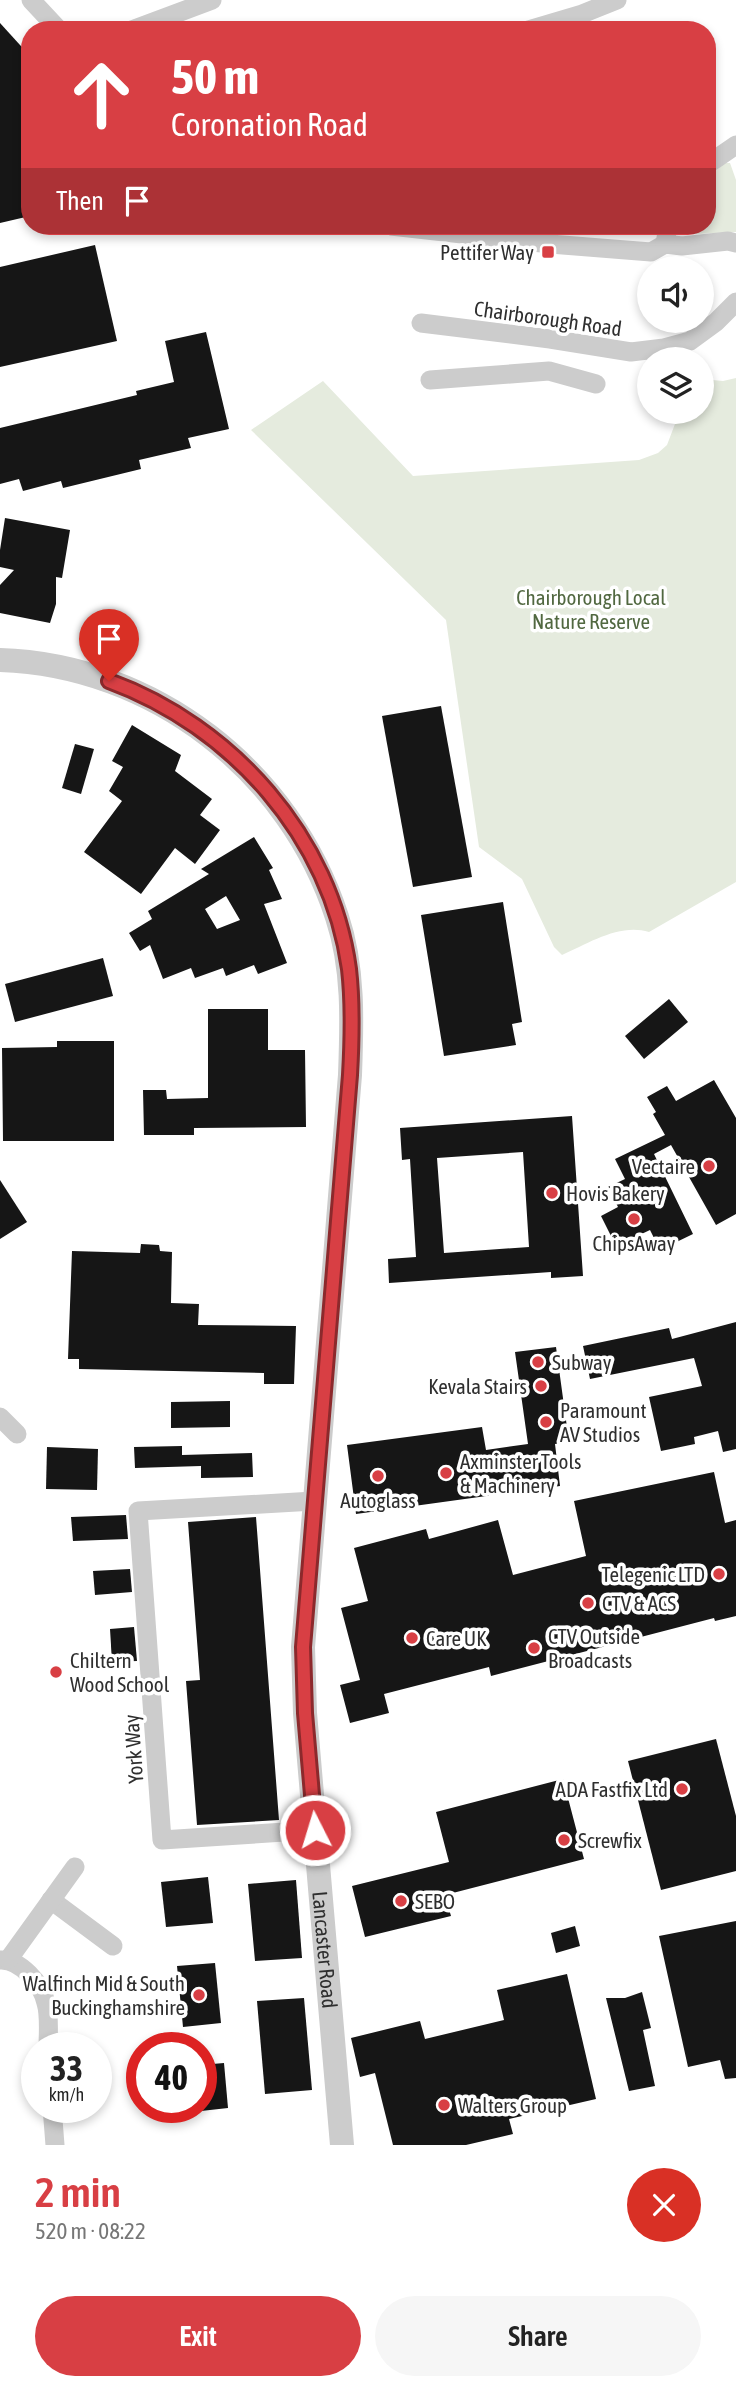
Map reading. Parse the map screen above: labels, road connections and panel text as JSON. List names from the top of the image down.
{
  "streets": {
    "street": ["Chairborough Road", "York Way", "Lancaster Road"]
  },
  "crossings": [
    ["York Way", "Lancaster Road"]
  ],
  "parks": ["Chairborough Local Nature Reserve"],
  "places": {
    "transit": ["Pettifer Way"],
    "other": [
      "Vectaire",
      "Hovis Bakery",
      "ChipsAway",
      "Subway",
      "Kevala Stairs",
      "Paramount AV Studios",
      "Axminster Tools & Machinery",
      "Autoglass",
      "Telegenic LTD",
      "CTV & ACS",
      "Care UK",
      "CTV Outside Broadcasts",
      "Chiltern Wood School",
      "ADA Fastfix Ltd",
      "Screwfix",
      "SEBO",
      "Walfinch Mid & South Buckinghamshire",
      "Walters Group"
    ]
  },
  "page": {
    "turn": ["50 m", "Coronation Road"],
    "then": "Then",
    "speed": "33 km/h",
    "limit": "40",
    "heading": ["2 min", "520 m · 08:22"],
    "buttons": ["Exit", "Share"]
  }
}
